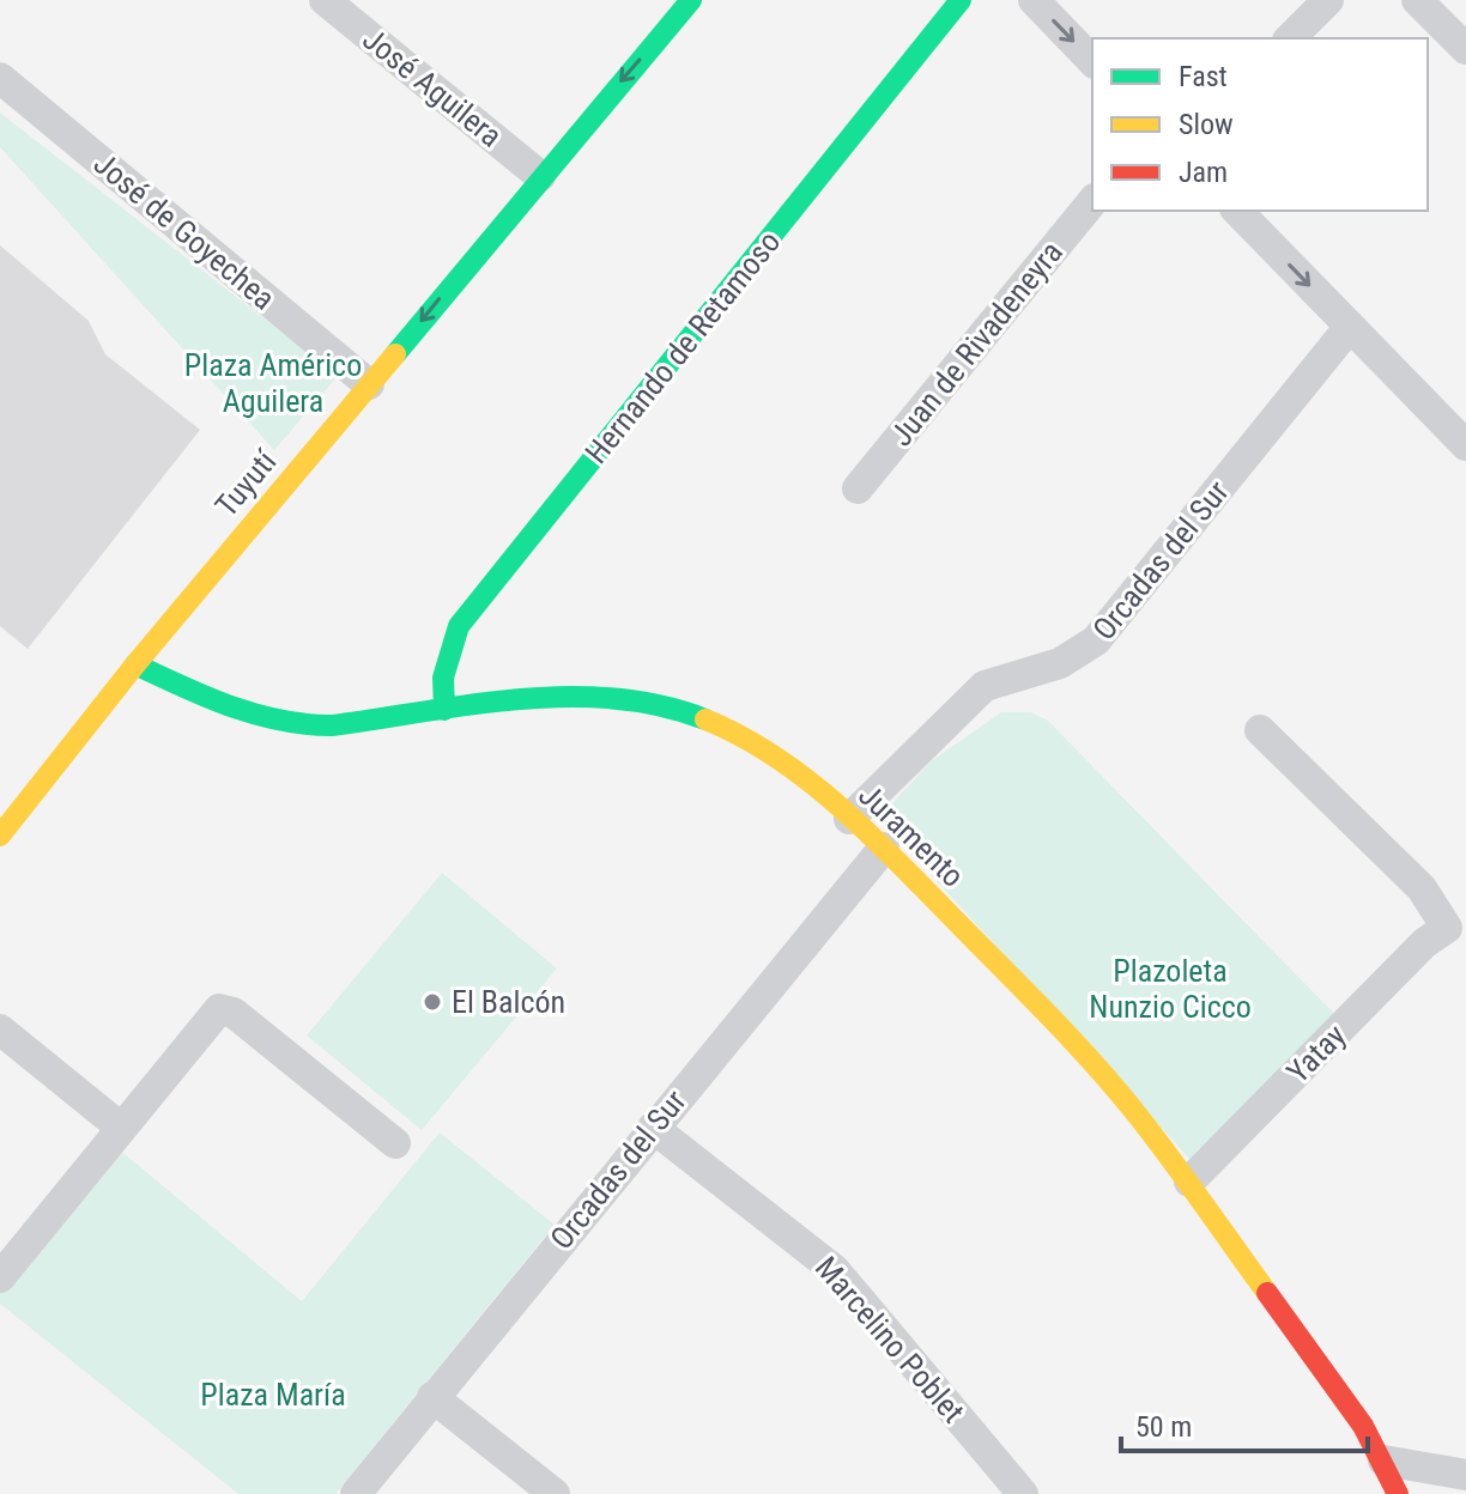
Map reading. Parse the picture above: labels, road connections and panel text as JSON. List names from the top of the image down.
{
  "streets": {
    "street": [
      "José Aguilera",
      "José de Goyechea",
      "Juan de Rivadeneyra",
      "Hernando de Retamoso",
      "Tuyutí",
      "Orcadas del Sur",
      "Juramento",
      "Yatay",
      "Marcelino Poblet"
    ]
  },
  "crossings": [
    ["José Aguilera", "Tuyutí"],
    ["José de Goyechea", "Tuyutí"],
    ["Hernando de Retamoso", "Juramento"],
    ["Tuyutí", "Juramento"],
    ["Orcadas del Sur", "Juramento"],
    ["Orcadas del Sur", "Marcelino Poblet"],
    ["Juramento", "Yatay"]
  ],
  "one_way": ["Tuyutí"],
  "parks": ["Plaza Américo Aguilera", "Plazoleta Nunzio Cicco", "Plaza María"],
  "places": ["El Balcón"],
  "legend": ["Fast", "Slow", "Jam"],
  "scale_bar": "50 m"
}
